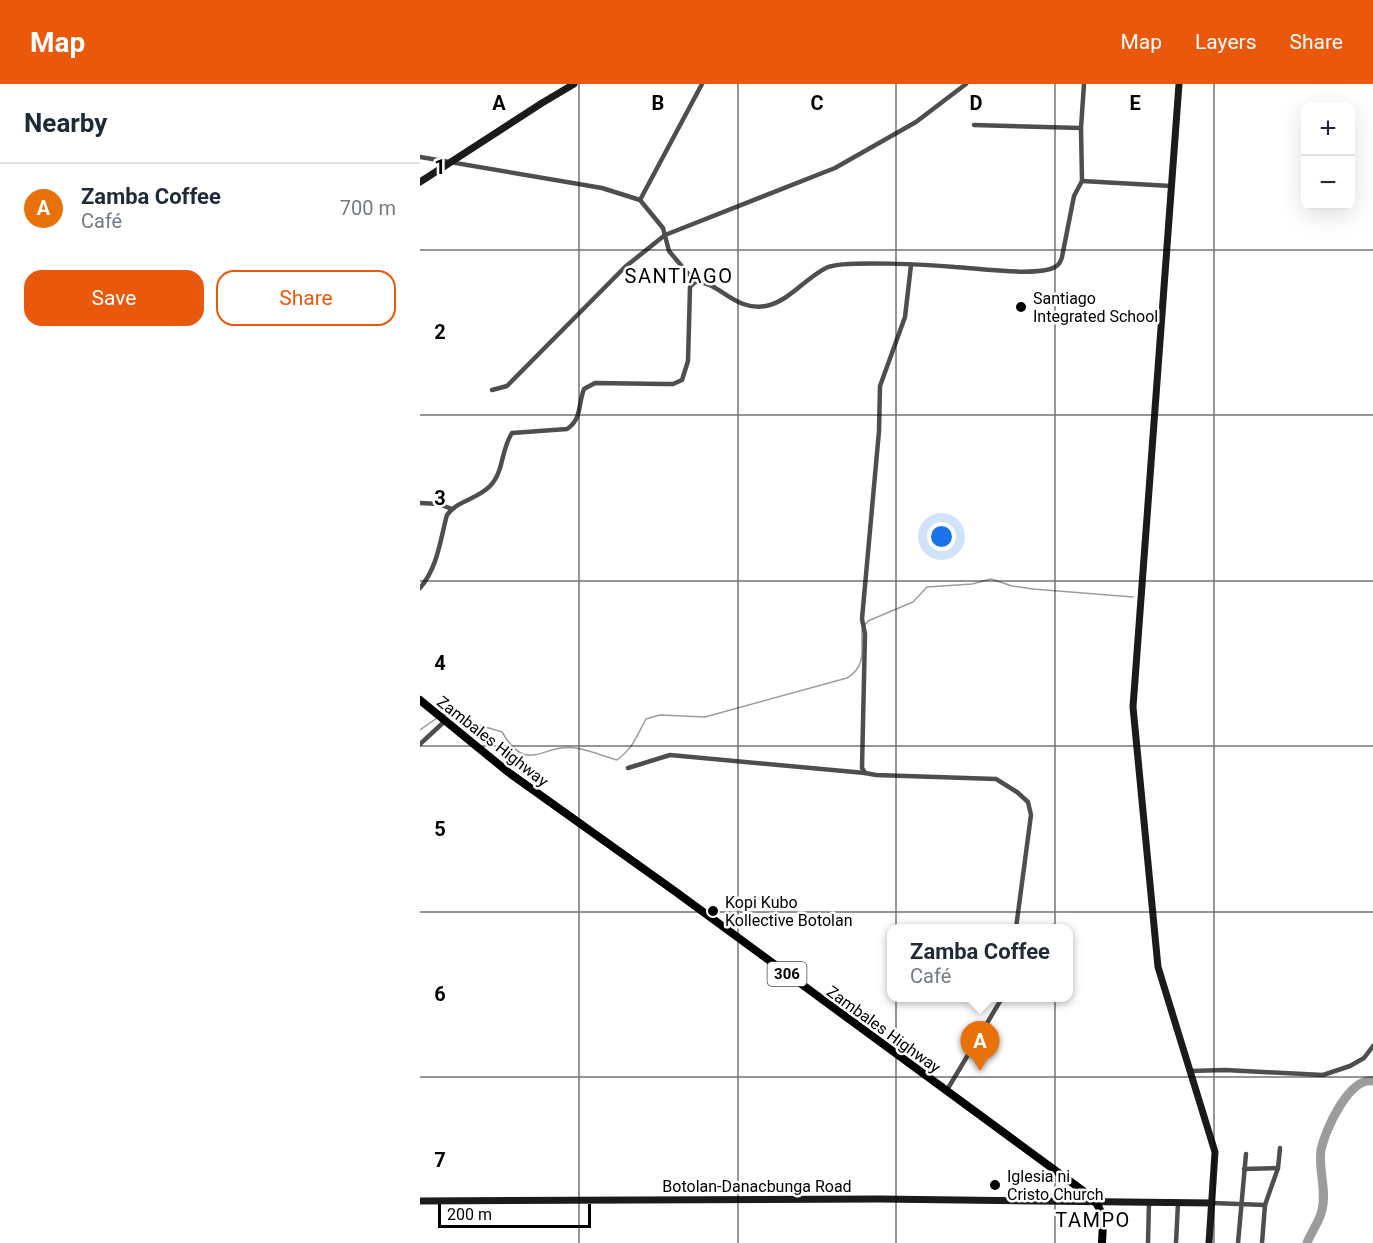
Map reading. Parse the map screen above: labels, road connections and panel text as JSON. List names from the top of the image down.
{
  "streets": {
    "main road": ["Zambales Highway", "306"],
    "street": ["Botolan-Danacbunga Road"]
  },
  "crossings": [
    ["Zambales Highway", "Botolan-Danacbunga Road"]
  ],
  "districts": ["SANTIAGO", "TAMPO"],
  "places": ["Santiago Integrated School", "Kopi Kubo Kollective Botolan", "Iglesia ni Cristo Church"],
  "scale_bar": "200 m",
  "page": {
    "header": "Map",
    "nav": ["Map", "Layers", "Share"],
    "heading": "Nearby",
    "map_buttons": ["+", "−"],
    "list": [
      {
        "mark": "A",
        "name": "Zamba Coffee",
        "note": "Café",
        "value": "700 m"
      }
    ],
    "buttons": ["Save", "Share"],
    "popup": ["Zamba Coffee", "Café"],
    "pins": "A",
    "scale": "200 m"
  },
  "grid": {
    "columns": [
      "A",
      "B",
      "C",
      "D",
      "E"
    ],
    "rows": [
      "1",
      "2",
      "3",
      "4",
      "5",
      "6",
      "7"
    ]
  }
}
